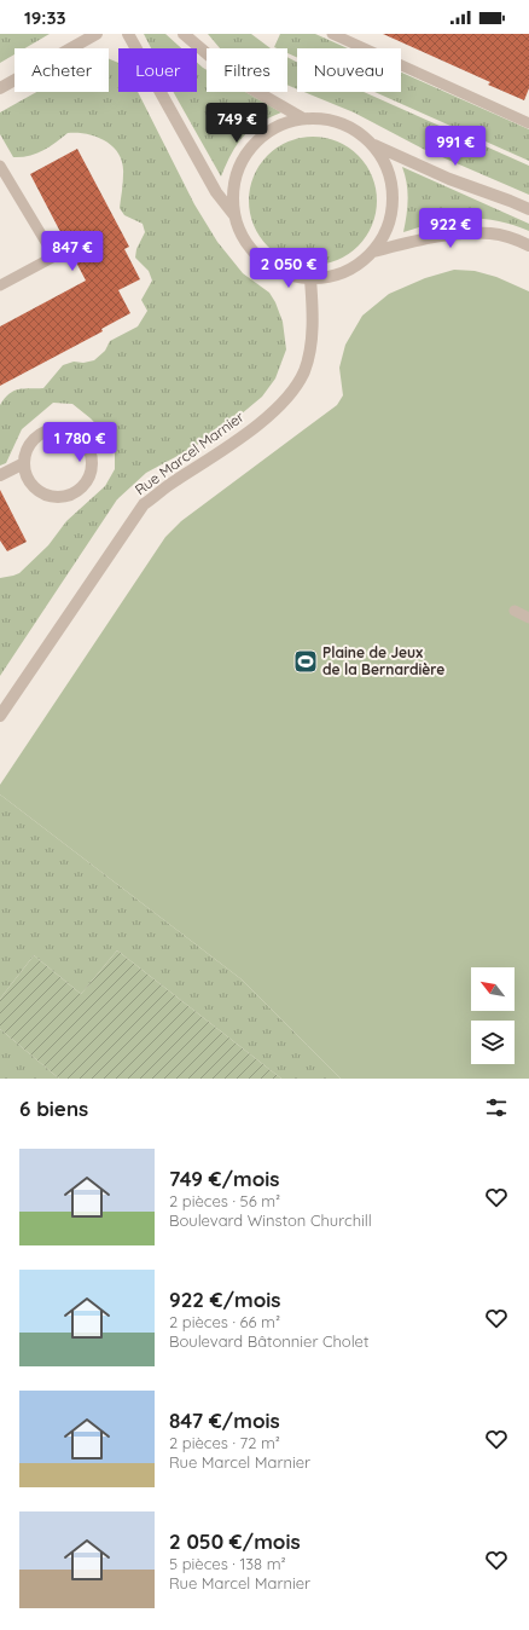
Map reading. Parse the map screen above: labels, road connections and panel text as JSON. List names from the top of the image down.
{
  "streets": {
    "street": ["Rue Marcel Marnier"]
  },
  "places": {
    "sports": ["Plaine de Jeux de la Bernardière"]
  },
  "north": "top left",
  "page": {
    "status": "19:33",
    "chip": [
      "Acheter",
      "Louer",
      "Filtres",
      "Nouveau"
    ],
    "price": [
      "749 €",
      "991 €",
      "922 €",
      "847 €",
      "2 050 €",
      "1 780 €"
    ],
    "heading": "6 biens",
    "list": [
      {
        "name": "749 €/mois",
        "note": "2 pièces · 56 m² · Boulevard Winston Churchill"
      },
      {
        "name": "922 €/mois",
        "note": "2 pièces · 66 m² · Boulevard Bâtonnier Cholet"
      },
      {
        "name": "847 €/mois",
        "note": "2 pièces · 72 m² · Rue Marcel Marnier"
      },
      {
        "name": "2 050 €/mois",
        "note": "5 pièces · 138 m² · Rue Marcel Marnier"
      }
    ]
  }
}
